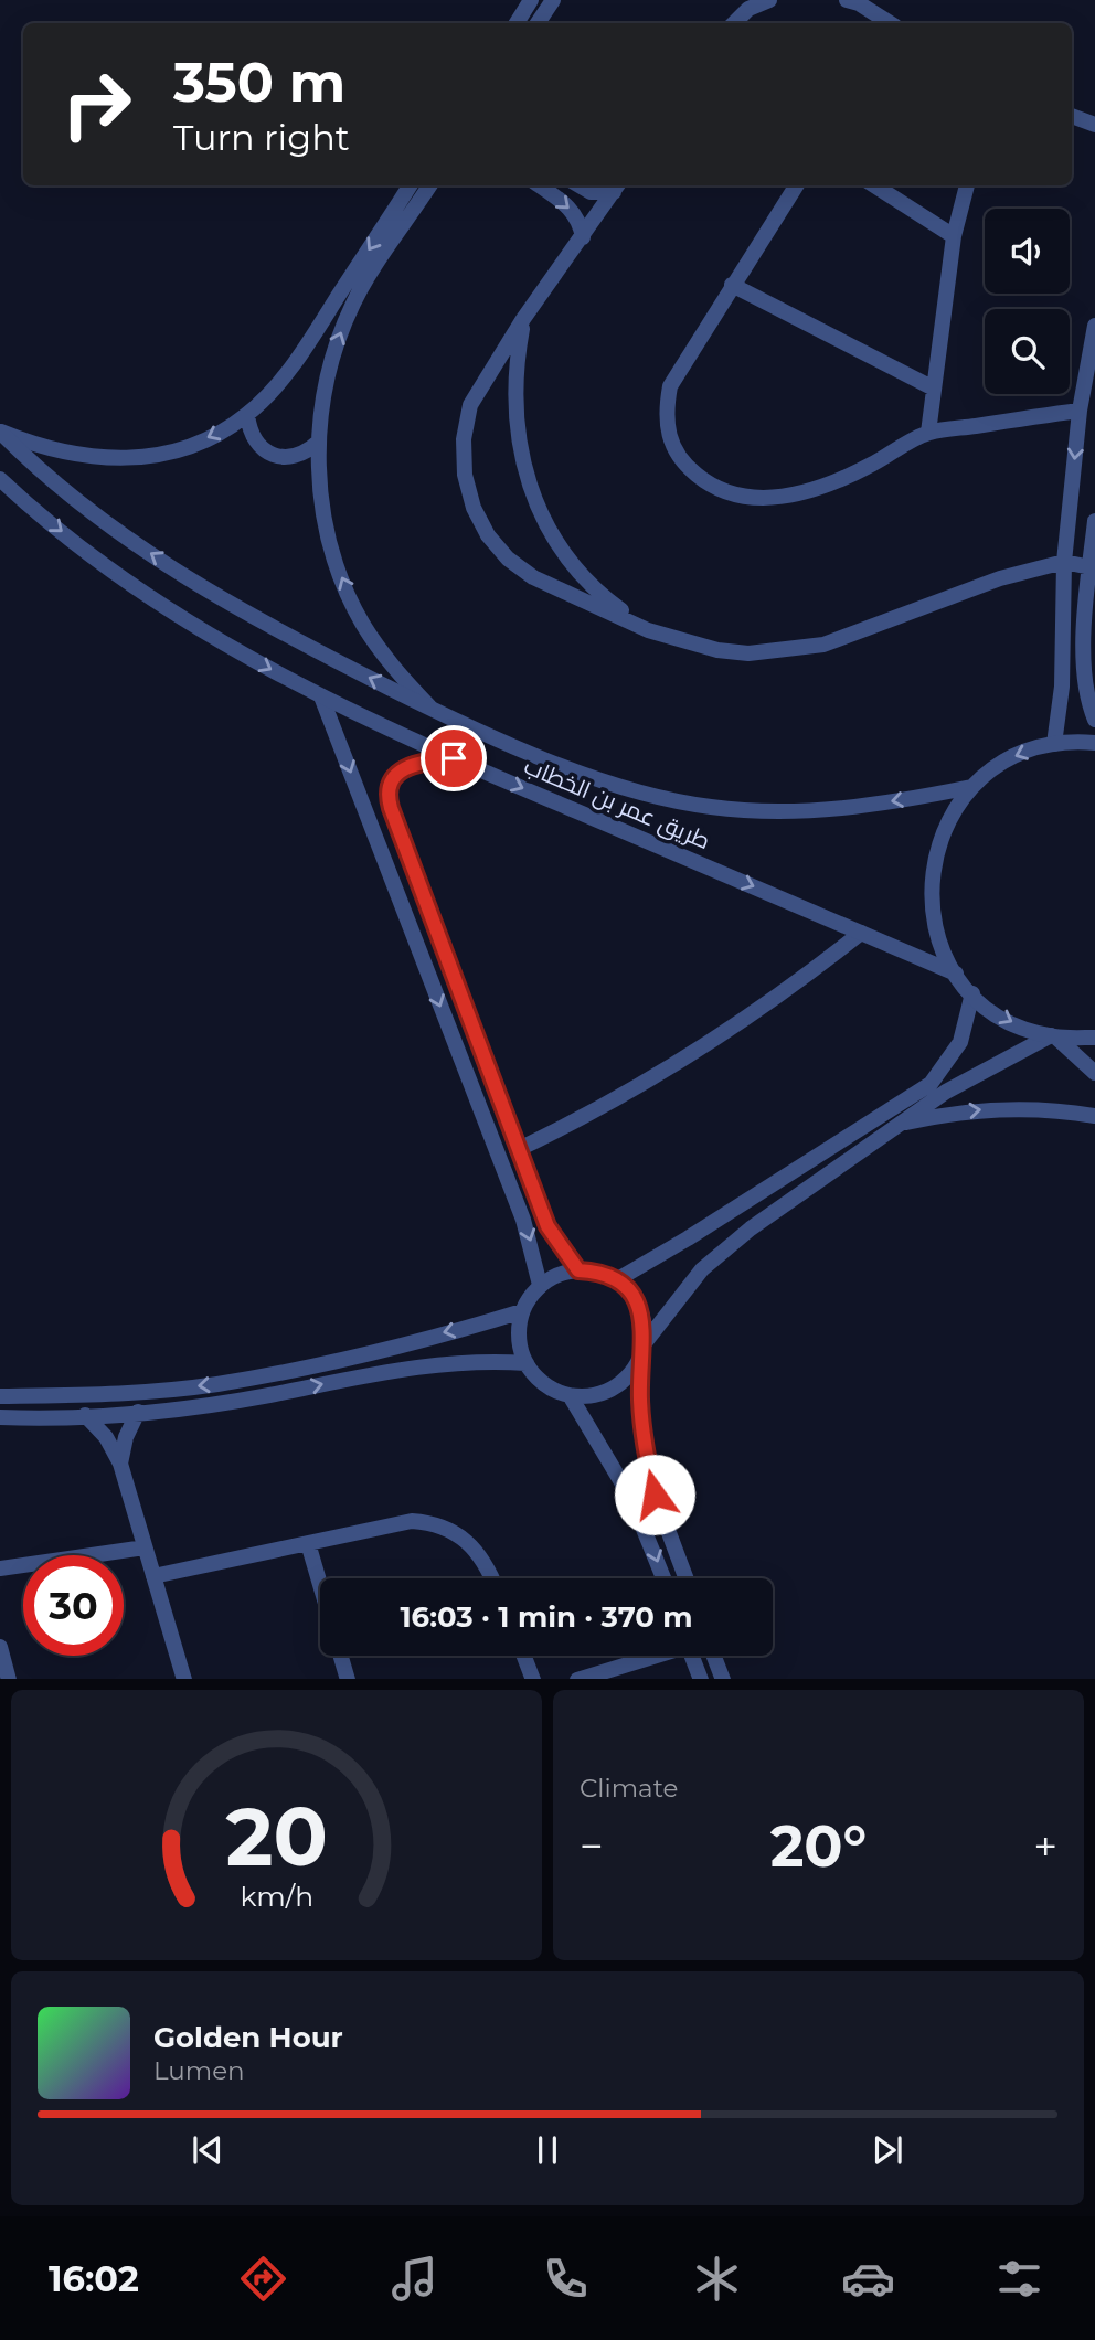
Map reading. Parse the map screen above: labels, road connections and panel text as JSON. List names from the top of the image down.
{
  "streets": {
    "street": ["طريق عمر بن الخطاب"]
  },
  "page": {
    "turn": ["350 m", "Turn right"],
    "limit": "30",
    "trip": "16:03 · 1 min · 370 m",
    "tile": "Climate",
    "heat": ["−", "20°", "+"],
    "song": ["Golden Hour", "Lumen"],
    "tabs": "16:02",
    "gauge": ["20", "km/h"]
  }
}
